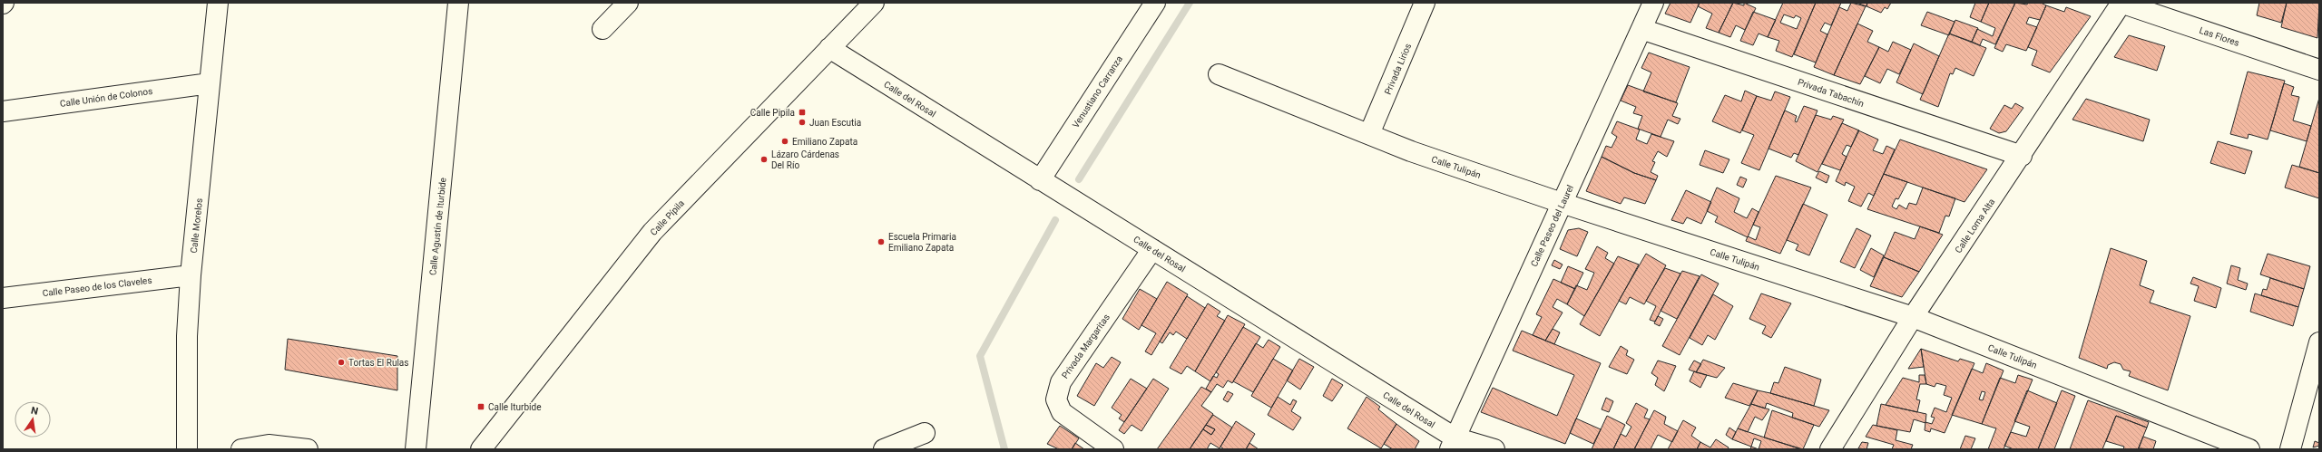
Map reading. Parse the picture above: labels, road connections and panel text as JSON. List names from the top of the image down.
{
  "streets": {
    "street": [
      "Las Flores",
      "Privada Lirios",
      "Venustiano Carranza",
      "Privada Tabachín",
      "Calle Unión de Colonos",
      "Calle del Rosal",
      "Calle Tulipán",
      "Calle Pípila",
      "Calle Morelos",
      "Calle Paseo del Laurel",
      "Calle Loma Alta",
      "Calle Agustín de Iturbide",
      "Calle Paseo de los Claveles",
      "Privada Margaritas"
    ]
  },
  "crossings": [
    ["Las Flores", "Calle Loma Alta"],
    ["Privada Lirios", "Calle Tulipán"],
    ["Venustiano Carranza", "Calle del Rosal"],
    ["Privada Tabachín", "Calle Paseo del Laurel"],
    ["Privada Tabachín", "Calle Loma Alta"],
    ["Calle Unión de Colonos", "Calle Morelos"],
    ["Calle del Rosal", "Calle Pípila"],
    ["Calle del Rosal", "Calle Paseo del Laurel"],
    ["Calle del Rosal", "Privada Margaritas"],
    ["Calle Tulipán", "Calle Paseo del Laurel"],
    ["Calle Tulipán", "Calle Loma Alta"],
    ["Calle Morelos", "Calle Paseo de los Claveles"]
  ],
  "places": {
    "transit": ["Calle Pipila", "Calle Iturbide"],
    "other": [
      "Juan Escutia",
      "Emiliano Zapata",
      "Lázaro Cárdenas Del Río",
      "Escuela Primaria Emiliano Zapata",
      "Tortas El Rulas"
    ]
  },
  "north": "top"
}
